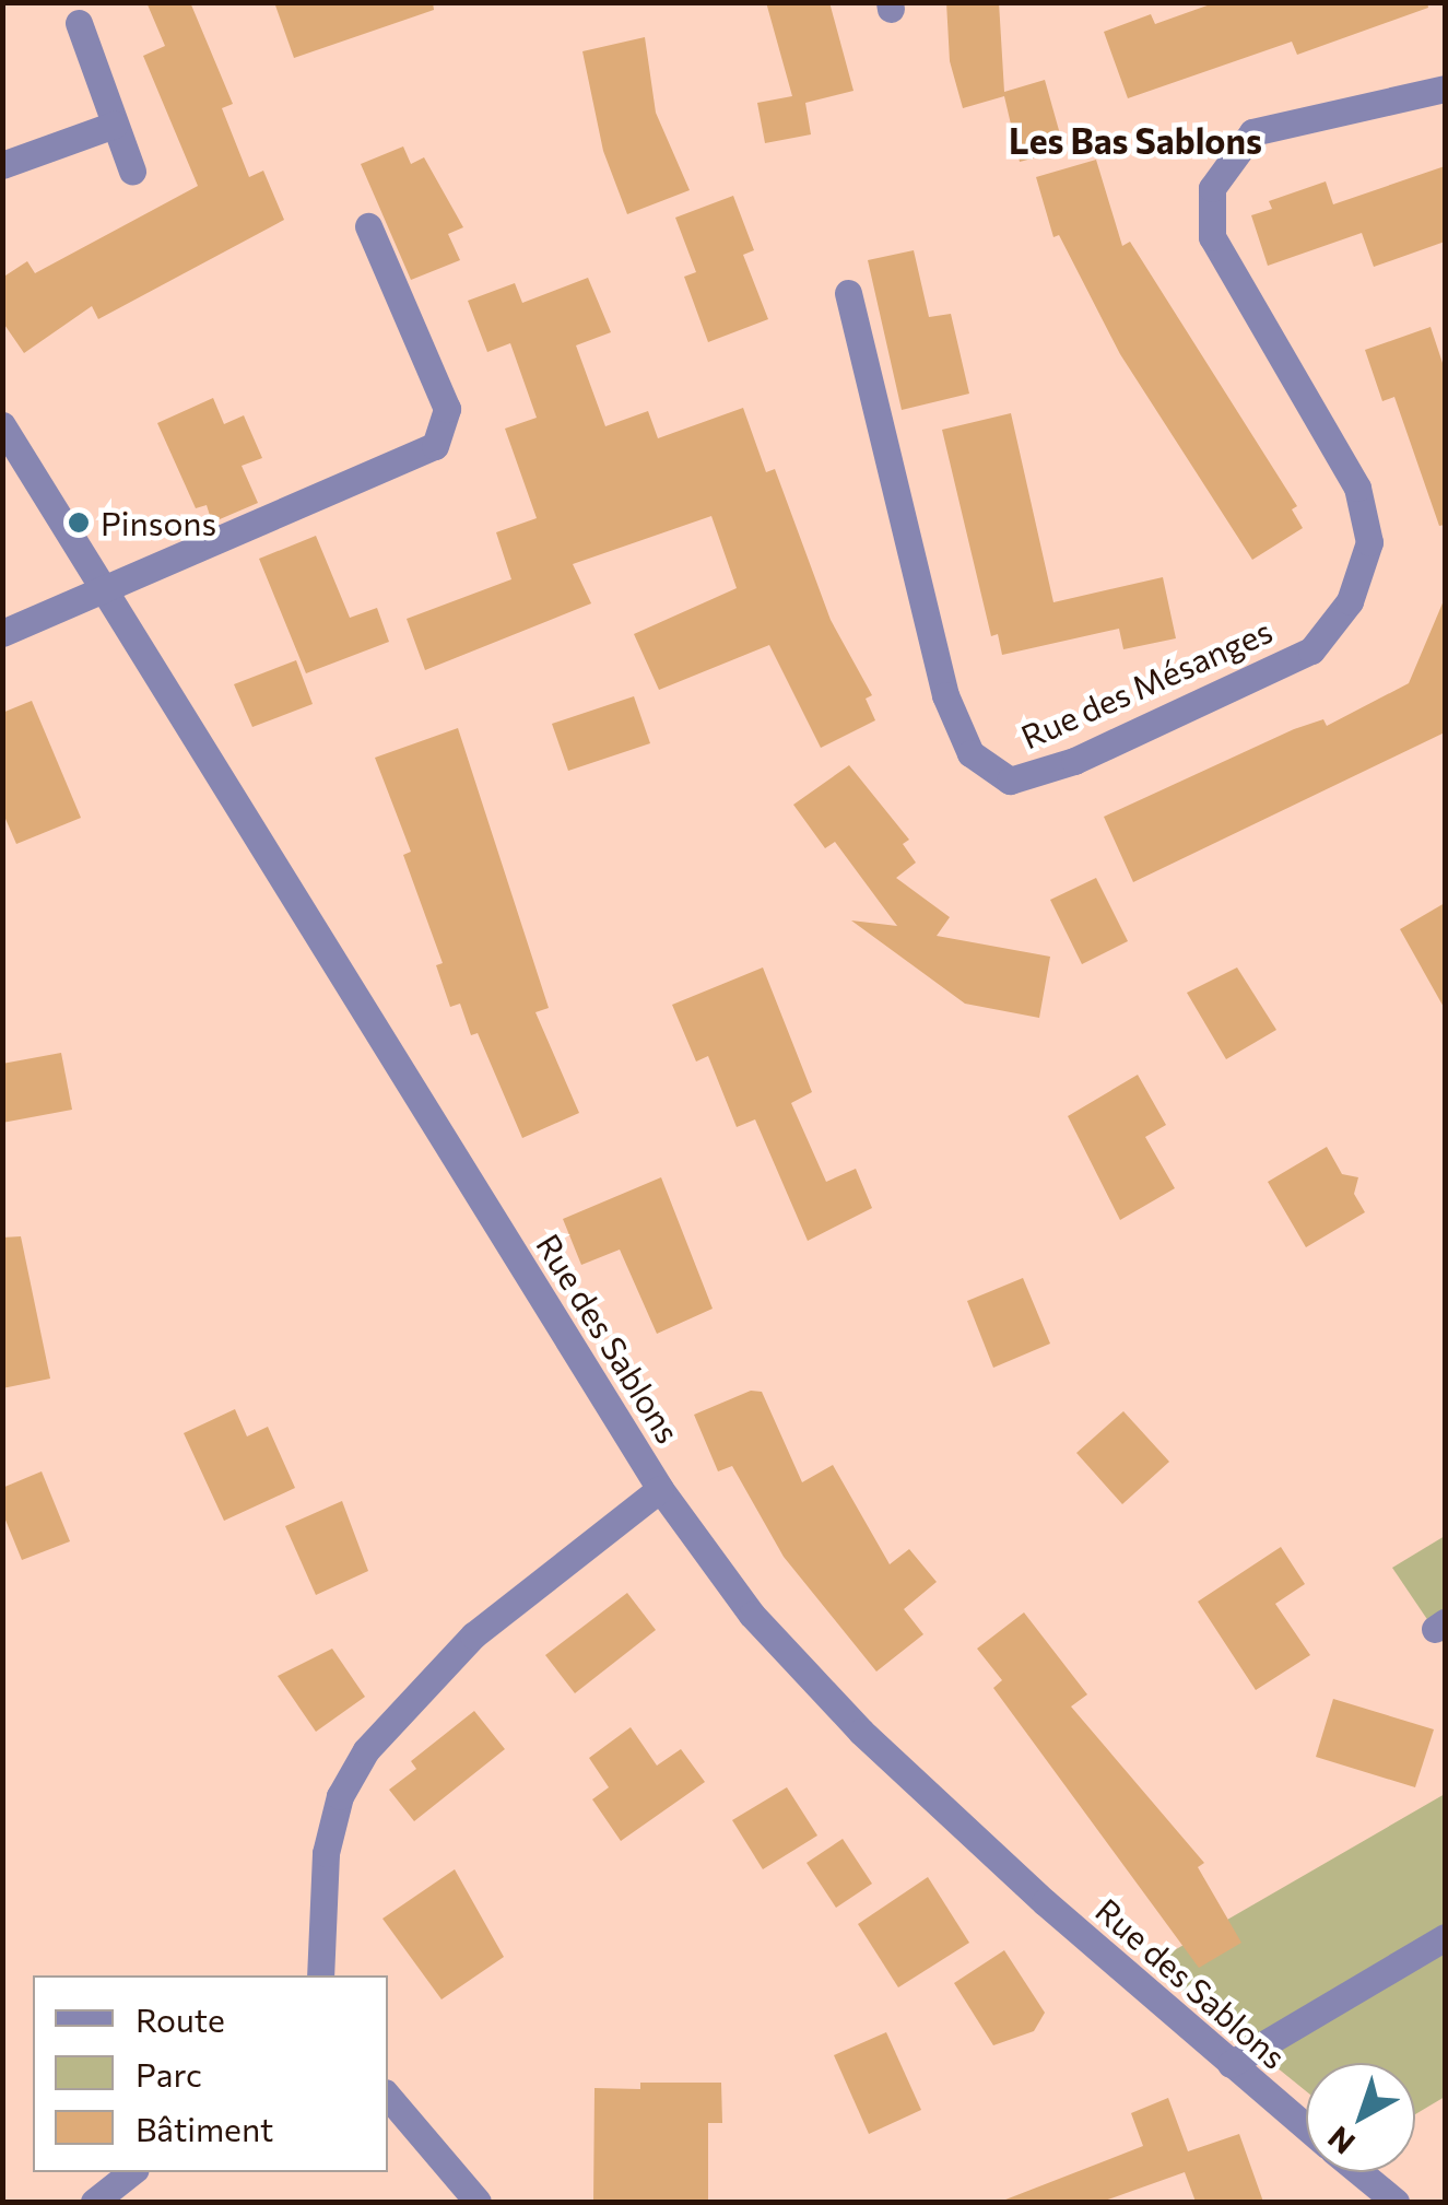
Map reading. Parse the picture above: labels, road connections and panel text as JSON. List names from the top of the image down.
{
  "streets": {
    "street": ["Rue des Mésanges", "Rue des Sablons"]
  },
  "districts": ["Les Bas Sablons"],
  "places": ["Pinsons"],
  "legend": ["Route", "Parc", "Bâtiment"],
  "north": "bottom left"
}
